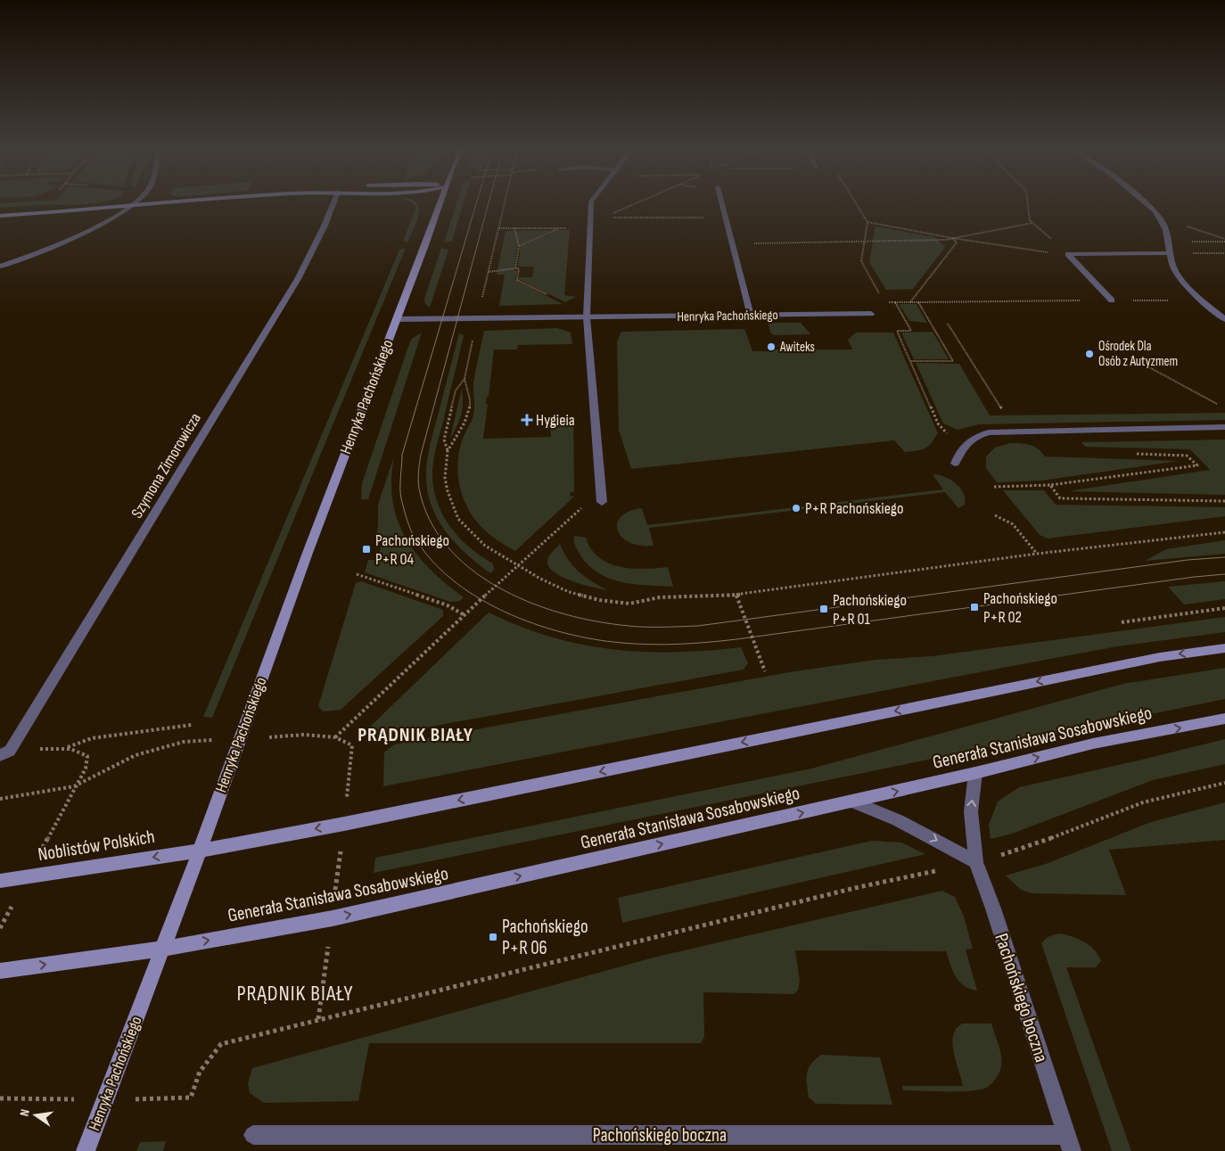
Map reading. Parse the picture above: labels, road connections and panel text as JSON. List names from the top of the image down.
{
  "streets": {
    "street": [
      "Henryka Pachońskiego",
      "Szymona Zimorowicza",
      "Generała Stanisława Sosabowskiego",
      "Noblistów Polskich",
      "Pachońskiego boczna"
    ]
  },
  "crossings": [
    ["Henryka Pachońskiego", "Generała Stanisława Sosabowskiego"],
    ["Henryka Pachońskiego", "Noblistów Polskich"],
    ["Generała Stanisława Sosabowskiego", "Pachońskiego boczna"]
  ],
  "districts": ["PRĄDNIK BIAŁY", "PRĄDNIK BIAŁY"],
  "places": {
    "other": ["Awiteks", "Ośrodek Dla Osób z Autyzmem", "P+R Pachońskiego"],
    "health": ["Hygieia"],
    "transit": [
      "Pachońskiego P+R 04",
      "Pachońskiego P+R 02",
      "Pachońskiego P+R 01",
      "Pachońskiego P+R 06"
    ]
  },
  "north": "left"
}
